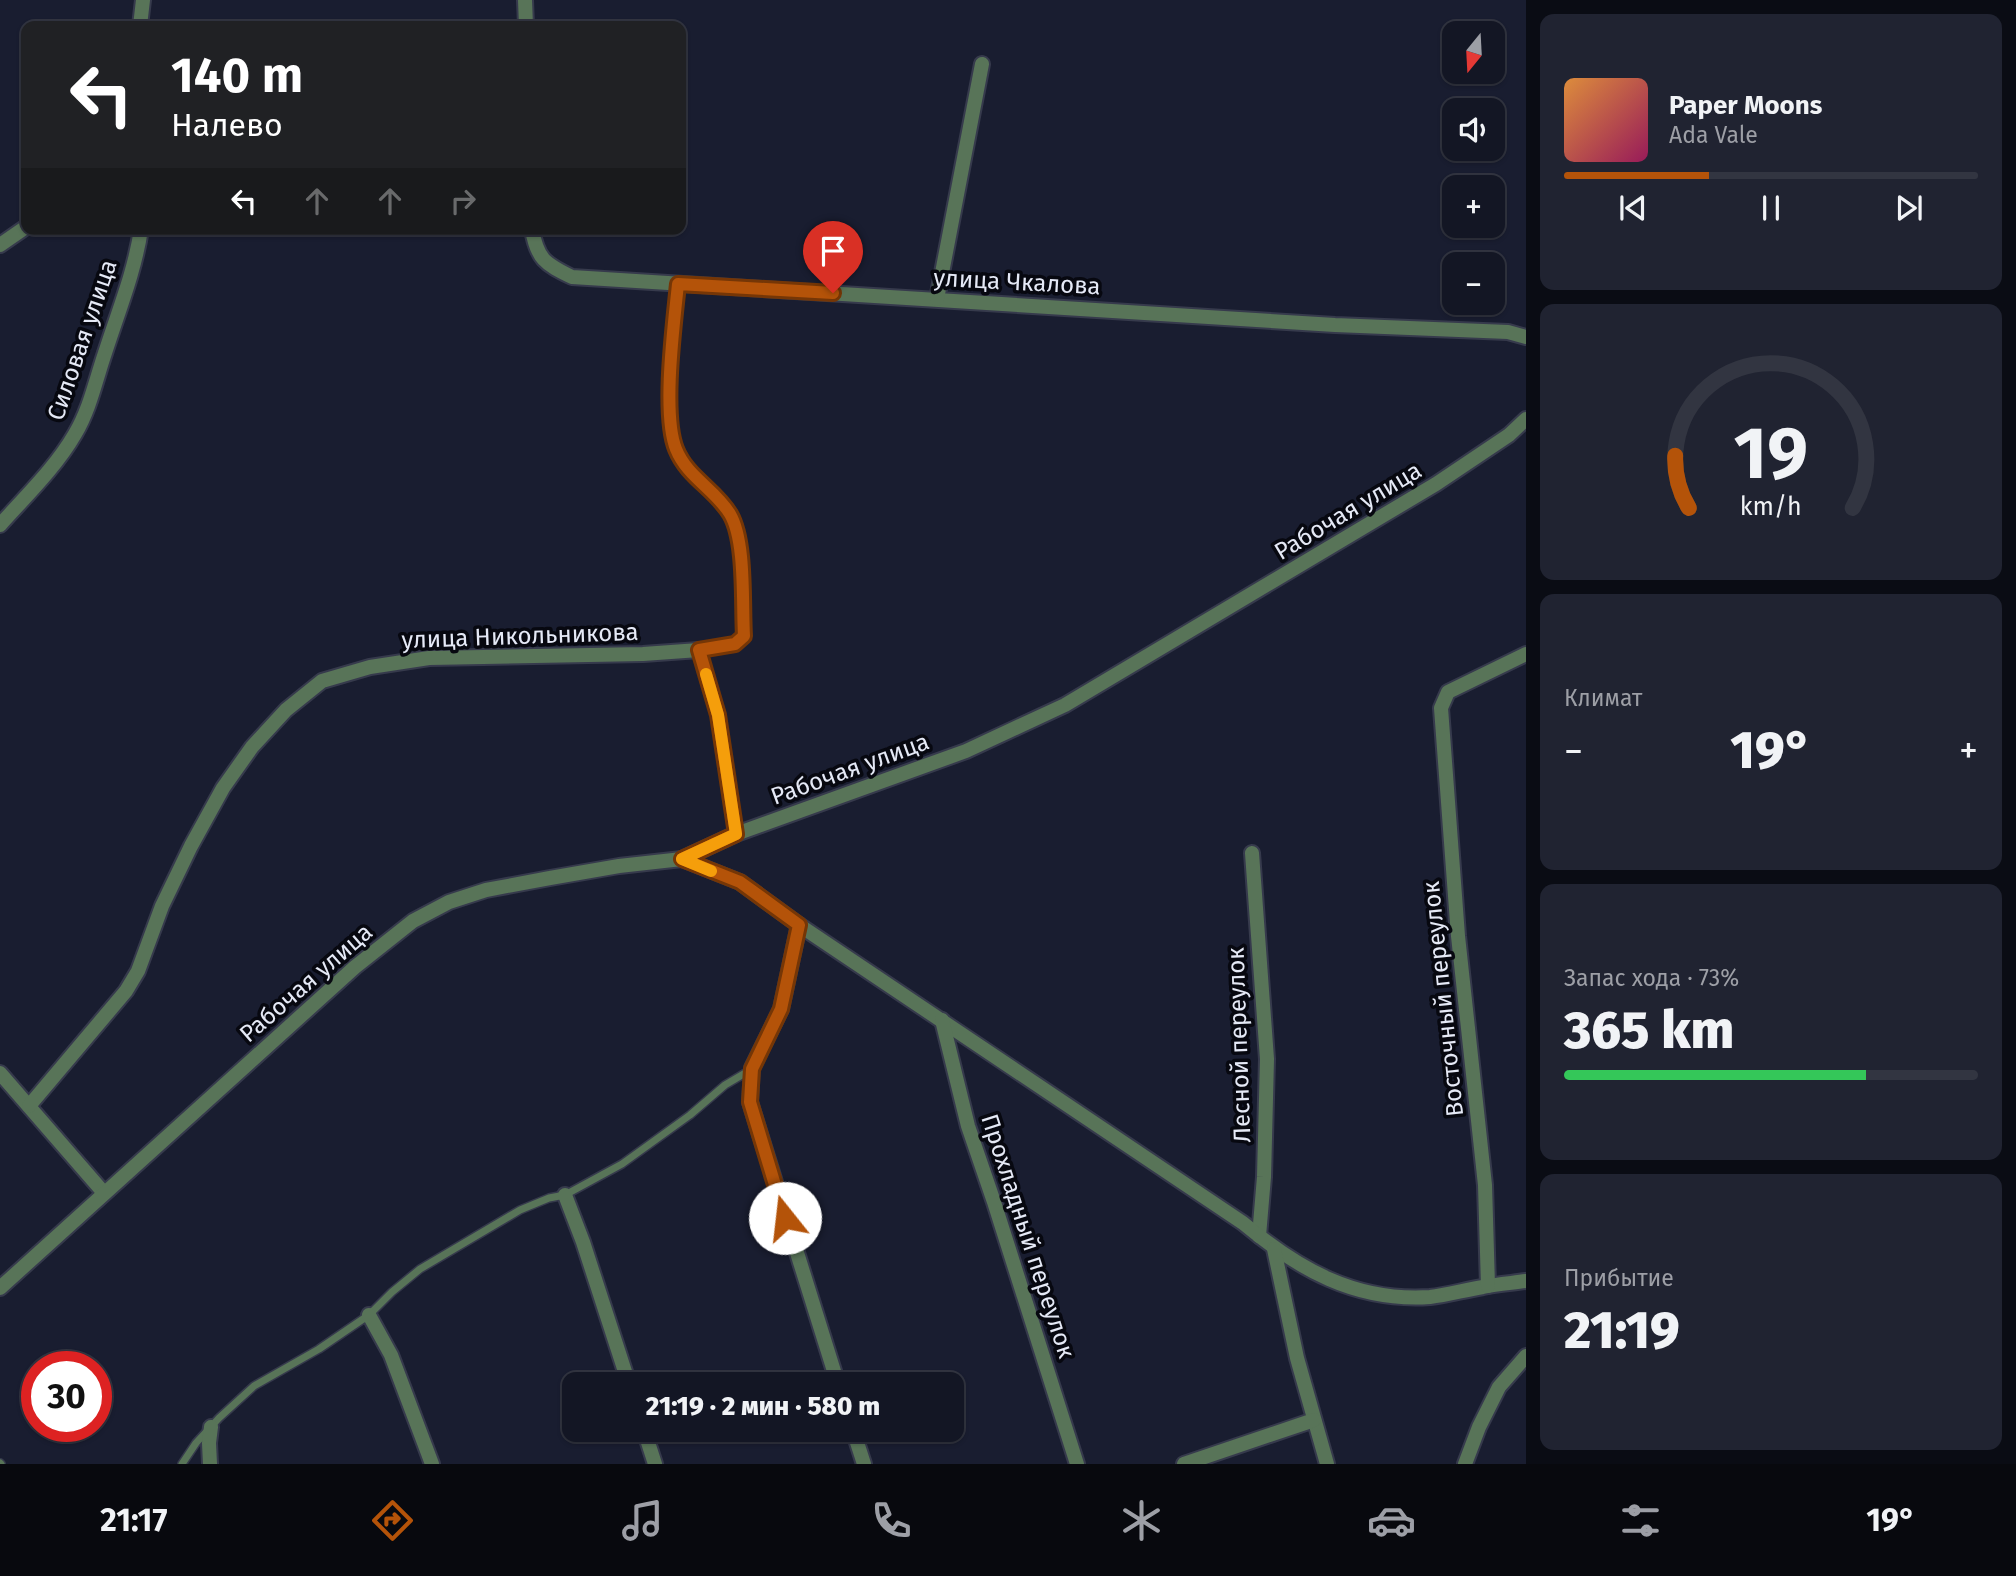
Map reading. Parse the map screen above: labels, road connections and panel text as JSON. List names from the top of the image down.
{
  "streets": {
    "street": [
      "улица Чкалова",
      "Силовая улица",
      "Рабочая улица",
      "улица Никольникова",
      "Восточный переулок",
      "Лесной переулок",
      "Прохладный переулок"
    ]
  },
  "north": "bottom",
  "page": {
    "map_buttons": ["+", "−"],
    "turn": ["140 m", "Налево"],
    "song": ["Paper Moons", "Ada Vale"],
    "tile": [
      "Климат",
      ["Запас хода · 73%", "365 km"],
      ["Прибытие", "21:19"]
    ],
    "heat": ["−", "19°", "+"],
    "limit": "30",
    "trip": "21:19 · 2 мин · 580 m",
    "tabs": ["21:17", "19°"],
    "gauge": ["19", "km/h"]
  }
}
